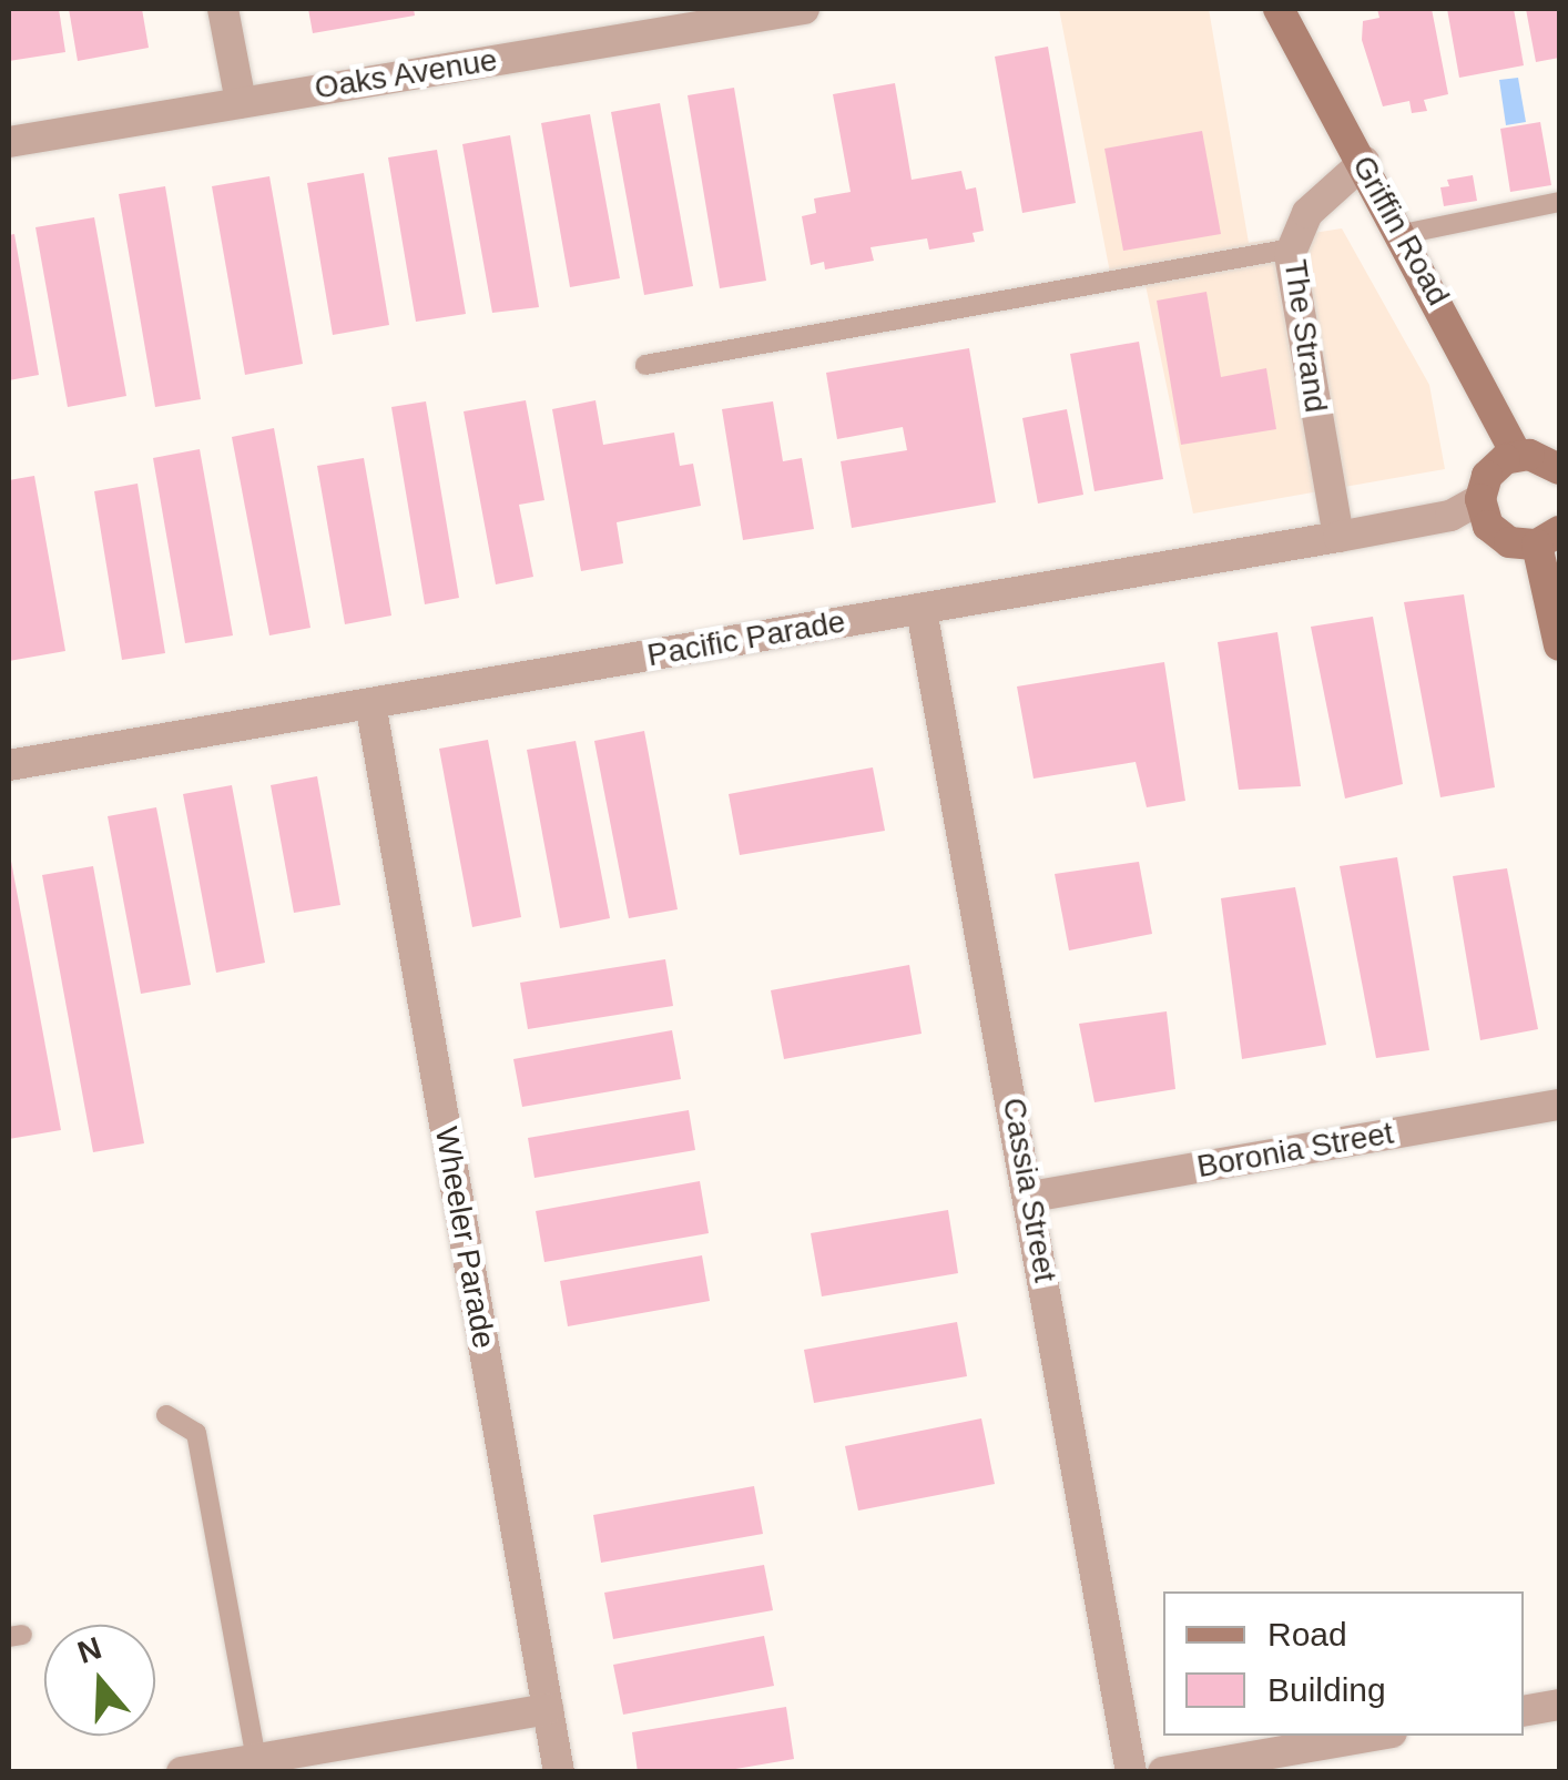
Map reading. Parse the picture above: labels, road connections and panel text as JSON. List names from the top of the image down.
{
  "streets": {
    "main road": ["Griffin Road"],
    "street": [
      "Oaks Avenue",
      "The Strand",
      "Pacific Parade",
      "Boronia Street",
      "Cassia Street",
      "Wheeler Parade"
    ]
  },
  "crossings": [
    ["Griffin Road", "The Strand"],
    ["The Strand", "Pacific Parade"],
    ["Pacific Parade", "Cassia Street"],
    ["Pacific Parade", "Wheeler Parade"],
    ["Boronia Street", "Cassia Street"]
  ],
  "legend": ["Road", "Building"],
  "north": "top"
}
